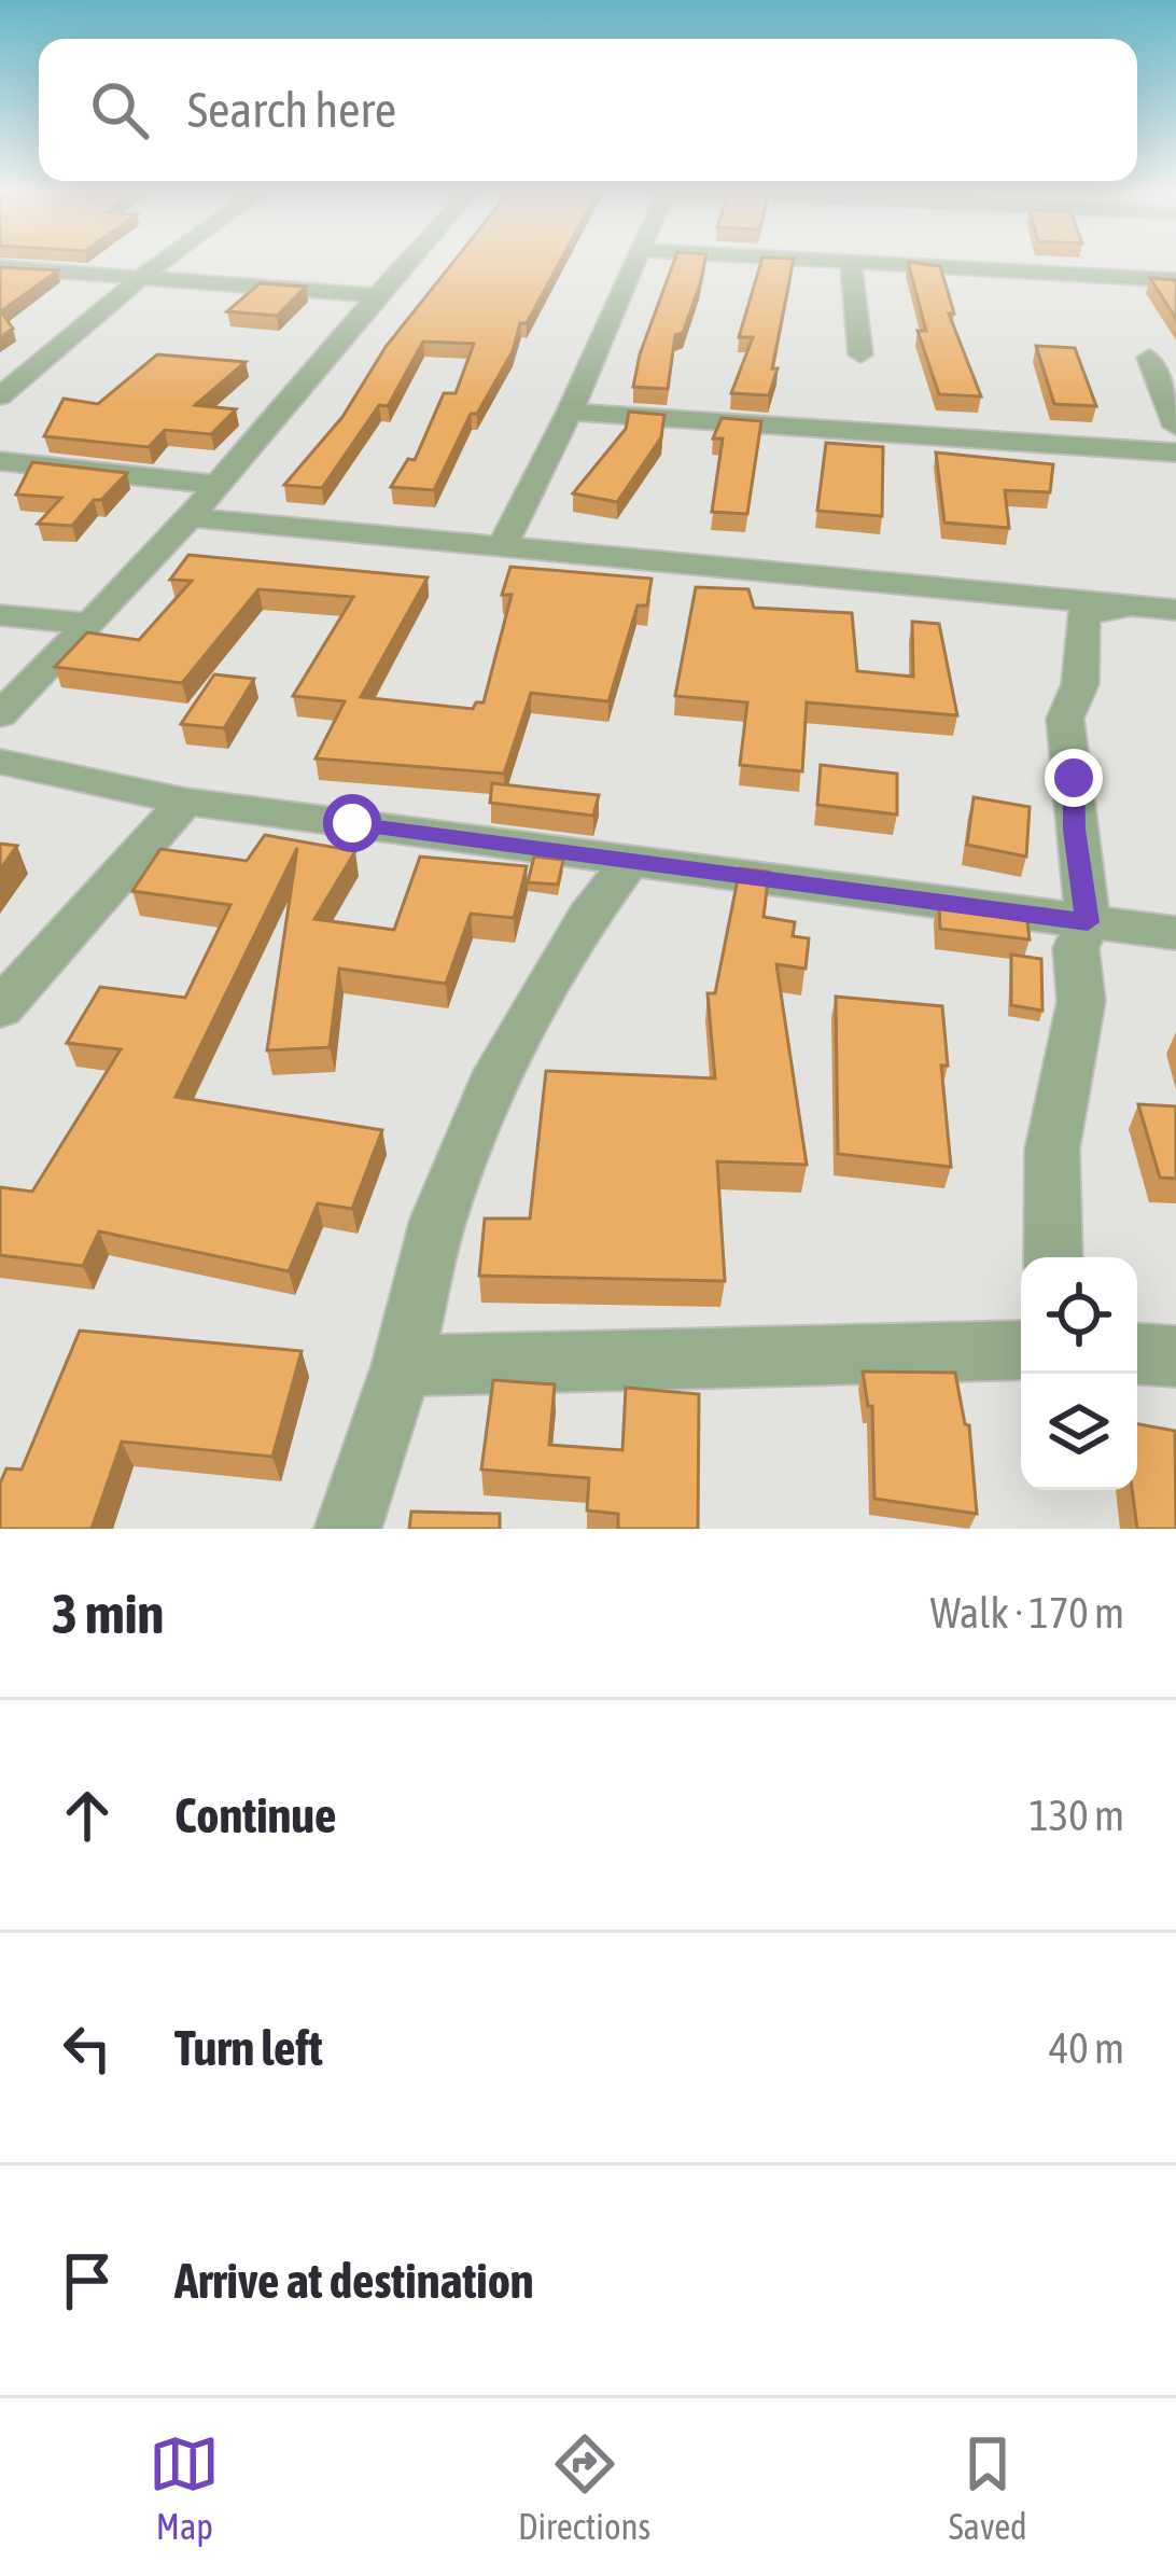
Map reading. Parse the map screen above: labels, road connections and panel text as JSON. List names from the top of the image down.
{
  "page": {
    "search": "Search here",
    "heading": ["3 min", "Walk · 170 m"],
    "list": [
      ["Continue", "130 m"],
      ["Turn left", "40 m"],
      "Arrive at destination"
    ],
    "nav": ["Map", "Directions", "Saved"]
  }
}
